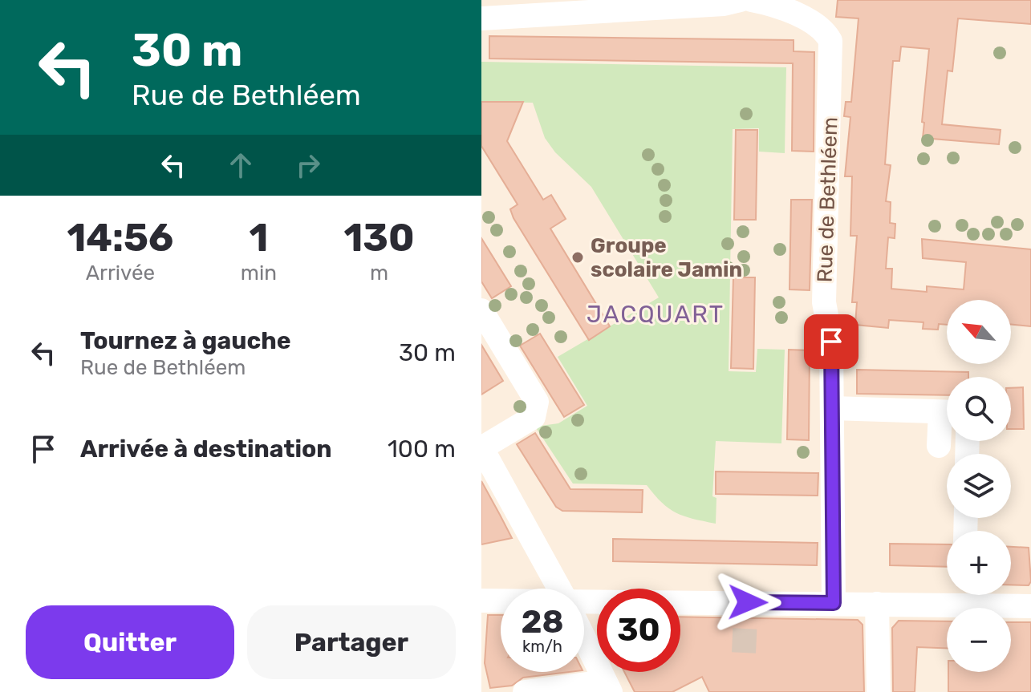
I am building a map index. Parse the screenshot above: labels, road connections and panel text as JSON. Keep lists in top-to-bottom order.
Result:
{
  "streets": {
    "street": ["Rue de Bethléem"]
  },
  "districts": ["JACQUART"],
  "places": ["Groupe scolaire Jamin"],
  "north": "top left",
  "page": {
    "turn": ["30 m", "Rue de Bethléem"],
    "eta": [
      "14:56",
      "Arrivée",
      "1",
      "min",
      "130",
      "m"
    ],
    "map_buttons": ["+", "−"],
    "list": [
      {
        "name": "Tournez à gauche",
        "note": "Rue de Bethléem",
        "value": "30 m"
      },
      {
        "name": "Arrivée à destination",
        "value": "100 m"
      }
    ],
    "speed": "28 km/h",
    "limit": "30",
    "buttons": ["Quitter", "Partager"]
  }
}
